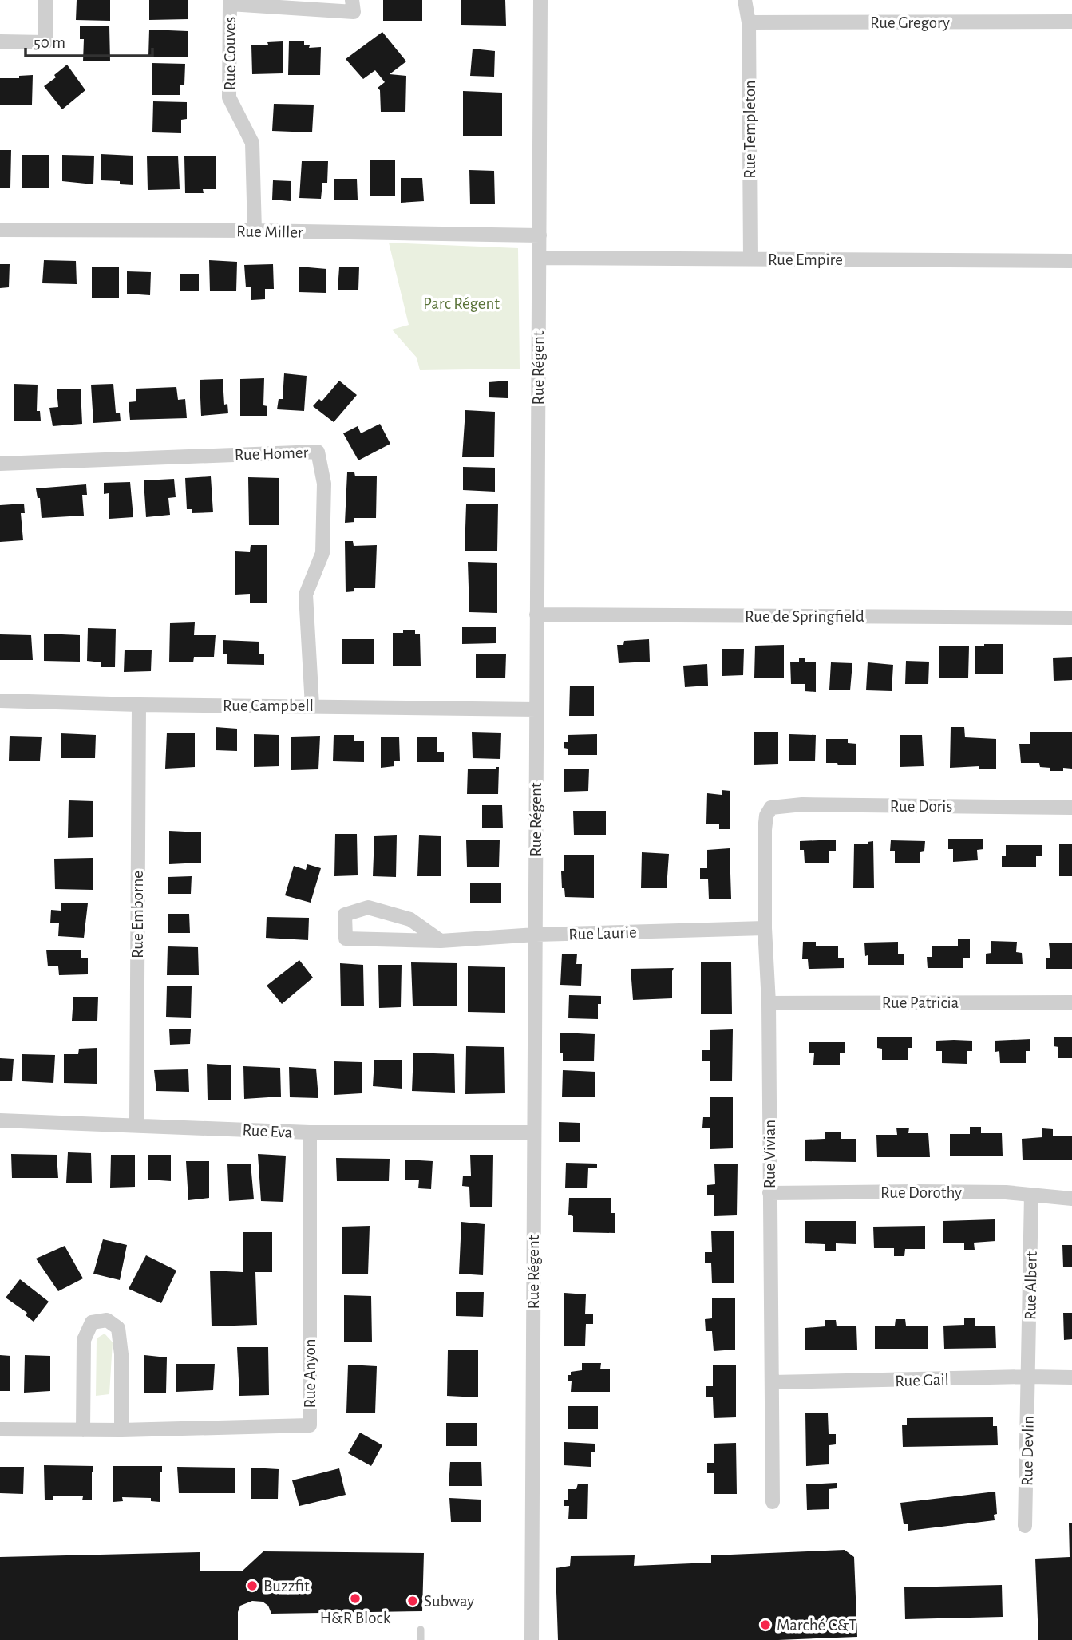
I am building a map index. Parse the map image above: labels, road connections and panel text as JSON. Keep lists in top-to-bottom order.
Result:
{
  "streets": {
    "street": [
      "Rue Gregory",
      "Rue Couves",
      "Rue Templeton",
      "Rue Miller",
      "Rue Empire",
      "Rue Régent",
      "Rue Homer",
      "Rue de Springfield",
      "Rue Campbell",
      "Rue Doris",
      "Rue Emborne",
      "Rue Laurie",
      "Rue Patricia",
      "Rue Eva",
      "Rue Vivian",
      "Rue Dorothy",
      "Rue Albert",
      "Rue Anyon",
      "Rue Gail",
      "Rue Devlin"
    ]
  },
  "crossings": [
    ["Rue Gregory", "Rue Templeton"],
    ["Rue Couves", "Rue Miller"],
    ["Rue Templeton", "Rue Empire"],
    ["Rue Miller", "Rue Régent"],
    ["Rue Empire", "Rue Régent"],
    ["Rue Régent", "Rue de Springfield"],
    ["Rue Régent", "Rue Campbell"],
    ["Rue Régent", "Rue Laurie"],
    ["Rue Régent", "Rue Eva"],
    ["Rue Homer", "Rue Campbell"],
    ["Rue Campbell", "Rue Emborne"],
    ["Rue Doris", "Rue Vivian"],
    ["Rue Emborne", "Rue Eva"],
    ["Rue Laurie", "Rue Vivian"],
    ["Rue Patricia", "Rue Vivian"],
    ["Rue Eva", "Rue Anyon"],
    ["Rue Vivian", "Rue Dorothy"],
    ["Rue Vivian", "Rue Gail"],
    ["Rue Dorothy", "Rue Albert"],
    ["Rue Albert", "Rue Gail"],
    ["Rue Albert", "Rue Devlin"],
    ["Rue Gail", "Rue Devlin"]
  ],
  "parks": ["Parc Régent"],
  "places": [
    "Buzzfit",
    "H&R Block",
    "Subway",
    "Marché C&T"
  ],
  "scale_bar": "50 m"
}
